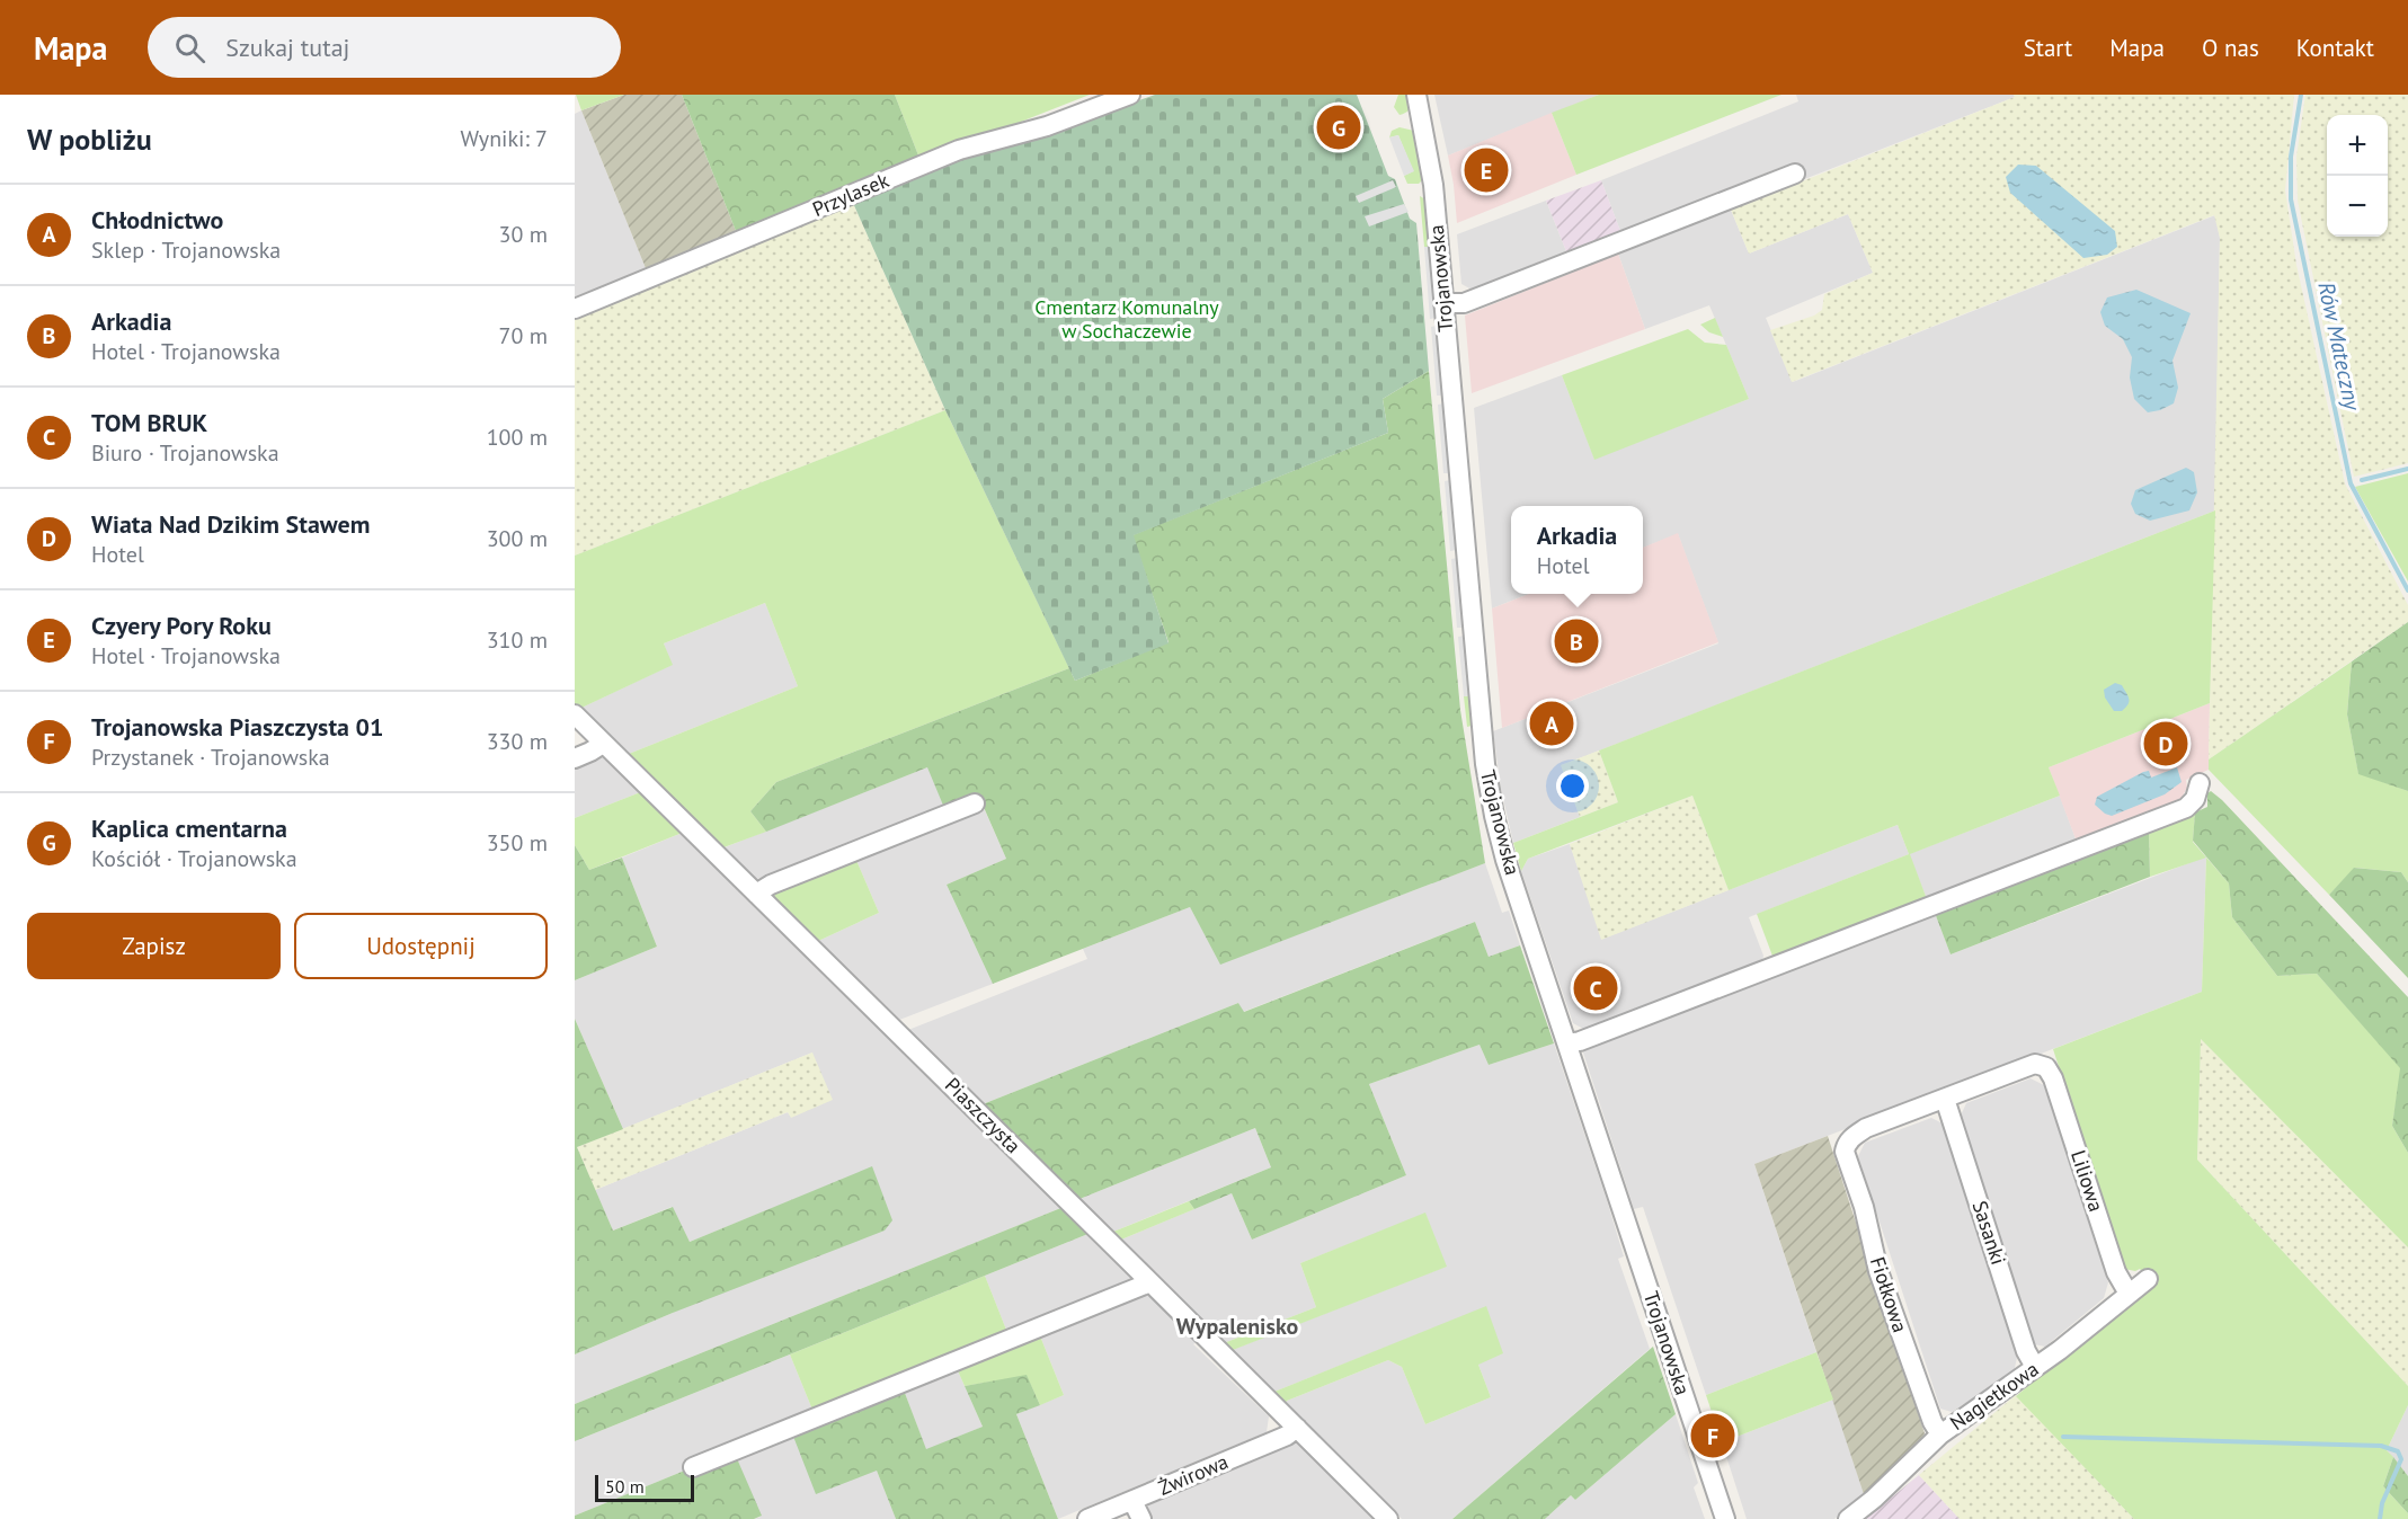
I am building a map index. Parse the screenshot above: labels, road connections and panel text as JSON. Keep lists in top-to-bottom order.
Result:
{
  "streets": {
    "street": [
      "Przylasek",
      "Trojanowska",
      "Piaszczysta",
      "Liliowa",
      "Sasanki",
      "Fiołkowa",
      "Nagietkowa",
      "Żwirowa"
    ]
  },
  "crossings": [
    ["Piaszczysta", "Żwirowa"],
    ["Liliowa", "Sasanki"],
    ["Liliowa", "Fiołkowa"],
    ["Liliowa", "Nagietkowa"],
    ["Sasanki", "Fiołkowa"],
    ["Sasanki", "Nagietkowa"],
    ["Fiołkowa", "Nagietkowa"]
  ],
  "districts": ["Wypalenisko"],
  "water": ["Rów Mateczny"],
  "parks": ["Cmentarz Komunalny w Sochaczewie"],
  "scale_bar": "50 m",
  "page": {
    "header": "Mapa",
    "search": "Szukaj tutaj",
    "nav": [
      "Start",
      "Mapa",
      "O nas",
      "Kontakt"
    ],
    "heading": ["W pobliżu", "Wyniki: 7"],
    "pins": [
      "G",
      "E",
      "B",
      "A",
      "D",
      "C",
      "F"
    ],
    "map_buttons": ["+", "−"],
    "list": [
      {
        "mark": "A",
        "name": "Chłodnictwo",
        "note": "Sklep · Trojanowska",
        "value": "30 m"
      },
      {
        "mark": "B",
        "name": "Arkadia",
        "note": "Hotel · Trojanowska",
        "value": "70 m"
      },
      {
        "mark": "C",
        "name": "TOM BRUK",
        "note": "Biuro · Trojanowska",
        "value": "100 m"
      },
      {
        "mark": "D",
        "name": "Wiata Nad Dzikim Stawem",
        "note": "Hotel",
        "value": "300 m"
      },
      {
        "mark": "E",
        "name": "Czyery Pory Roku",
        "note": "Hotel · Trojanowska",
        "value": "310 m"
      },
      {
        "mark": "F",
        "name": "Trojanowska Piaszczysta 01",
        "note": "Przystanek · Trojanowska",
        "value": "330 m"
      },
      {
        "mark": "G",
        "name": "Kaplica cmentarna",
        "note": "Kościół · Trojanowska",
        "value": "350 m"
      }
    ],
    "popup": ["Arkadia", "Hotel"],
    "buttons": ["Zapisz", "Udostępnij"],
    "scale": "50 m"
  }
}
